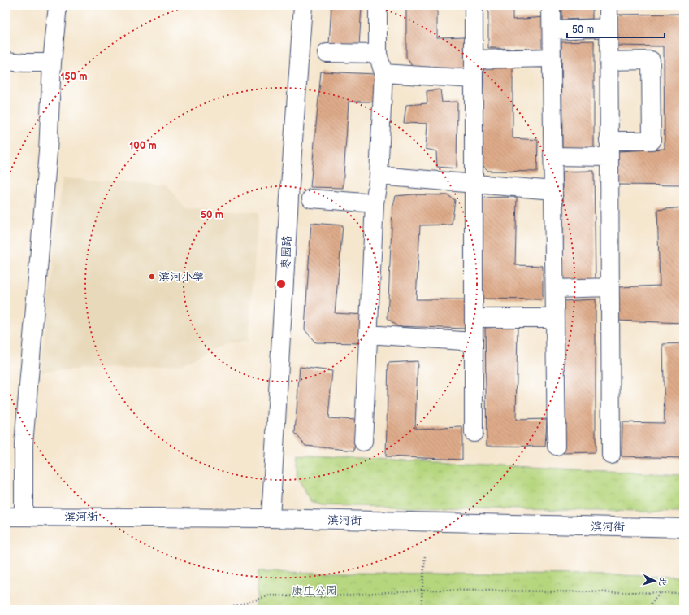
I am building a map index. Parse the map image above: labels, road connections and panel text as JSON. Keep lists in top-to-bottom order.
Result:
{
  "streets": {
    "street": ["枣园路", "滨河街"]
  },
  "crossings": [
    ["枣园路", "滨河街"]
  ],
  "parks": ["康庄公园"],
  "places": ["滨河小学"],
  "scale_bar": "50 m",
  "north": "right",
  "rings": ["150 m", "100 m", "50 m"]
}
